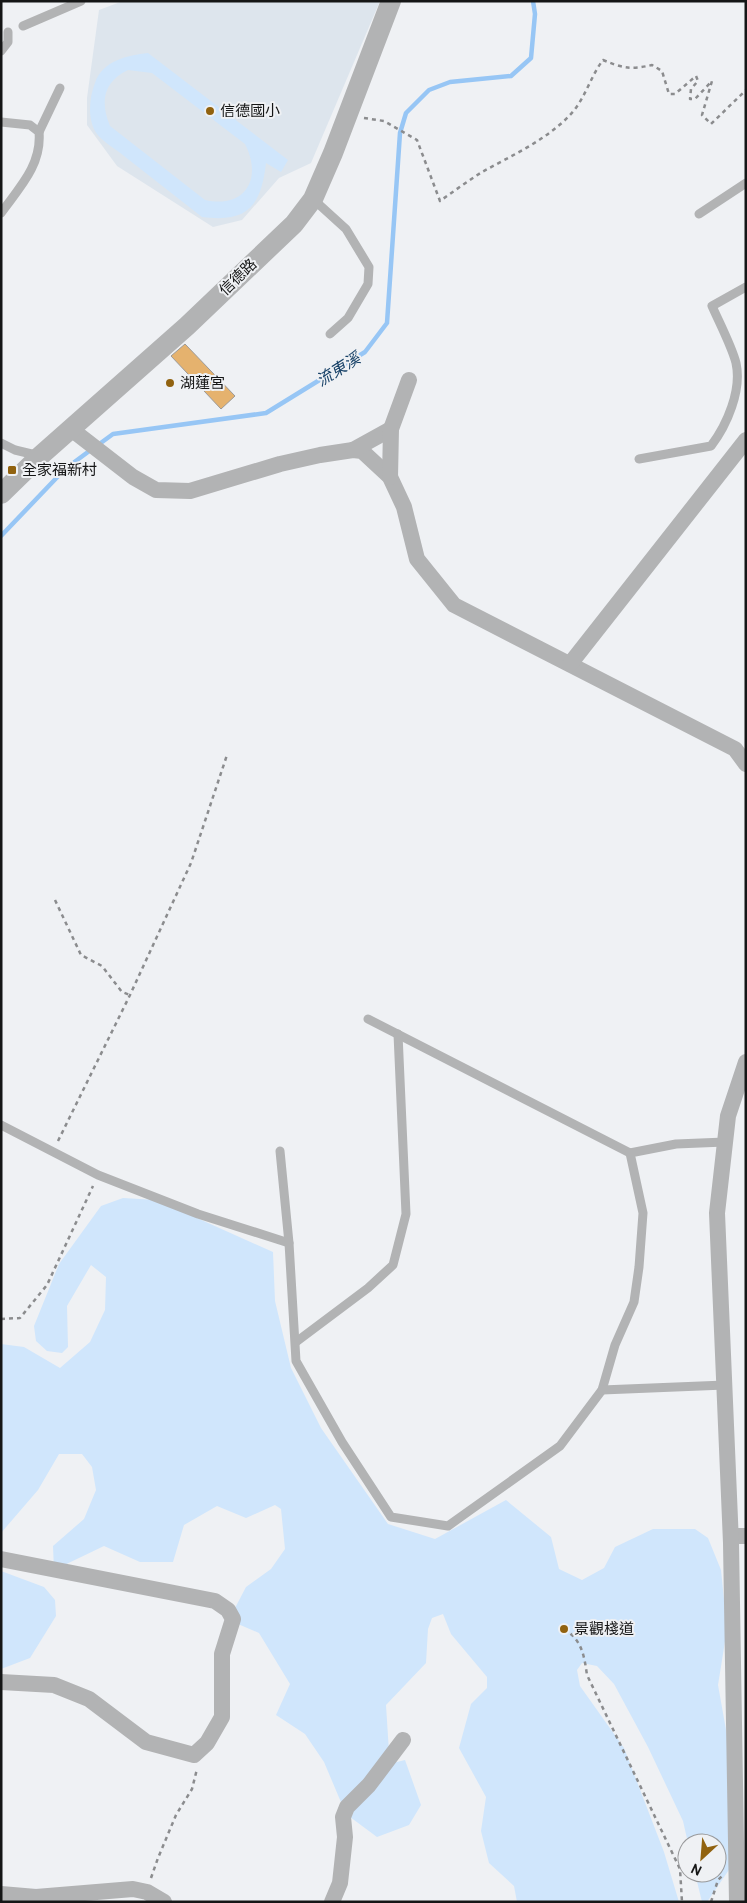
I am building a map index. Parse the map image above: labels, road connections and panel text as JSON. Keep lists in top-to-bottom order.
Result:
{
  "streets": {
    "street": ["信德路"]
  },
  "water": ["流東溪"],
  "places": {
    "other": ["信德國小", "湖蓮宮", "景觀棧道"],
    "transit": ["全家福新村"]
  },
  "north": "bottom left"
}
